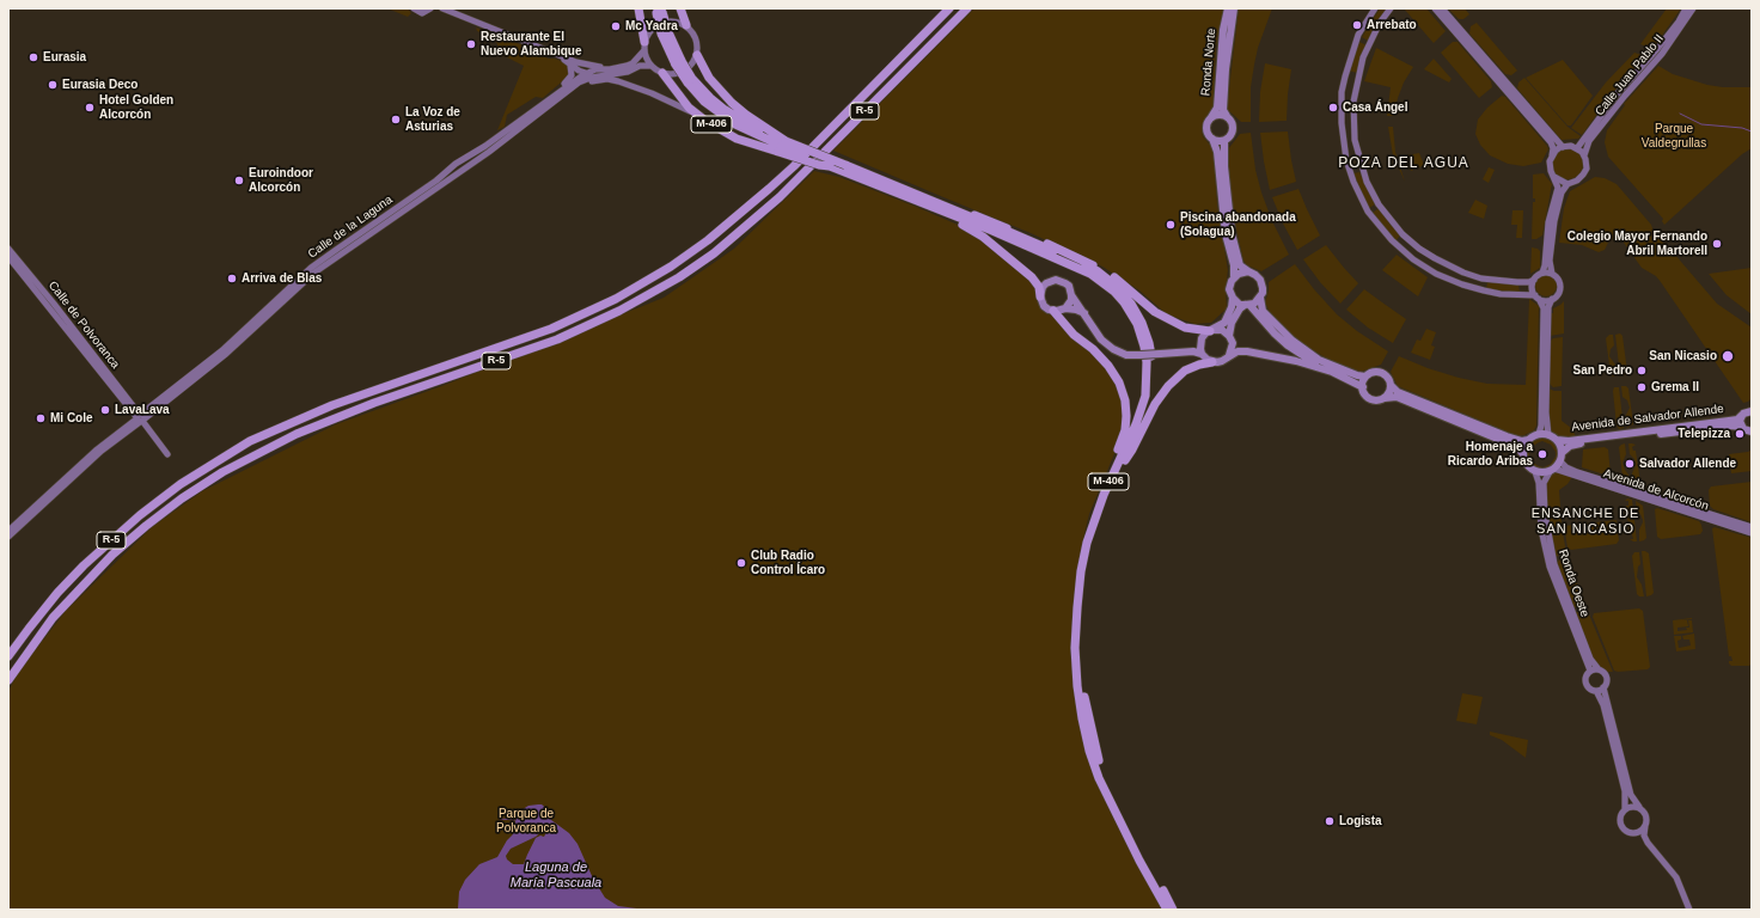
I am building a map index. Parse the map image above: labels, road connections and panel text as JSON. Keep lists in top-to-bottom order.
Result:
{
  "streets": {
    "highway": ["R-5", "M-406"],
    "main road": [
      "Ronda Norte",
      "Calle Juan Pablo II",
      "Calle de la Laguna",
      "Calle de Polvoranca",
      "Avenida de Salvador Allende",
      "Avenida de Alcorcón",
      "Ronda Oeste"
    ]
  },
  "crossings": [
    ["Calle de la Laguna", "Calle de Polvoranca"],
    ["Avenida de Salvador Allende", "Avenida de Alcorcón"],
    ["Avenida de Salvador Allende", "Ronda Oeste"],
    ["Avenida de Alcorcón", "Ronda Oeste"]
  ],
  "districts": ["POZA DEL AGUA", "ENSANCHE DE SAN NICASIO"],
  "water": ["Laguna de María Pascuala"],
  "parks": ["Parque Valdegrullas", "Parque de Polvoranca"],
  "places": [
    "Arrebato",
    "Mc Yadra",
    "Restaurante El Nuevo Alambique",
    "Eurasia",
    "Eurasia Deco",
    "Hotel Golden Alcorcón",
    "Casa Ángel",
    "La Voz de Asturias",
    "Euroindoor Alcorcón",
    "Piscina abandonada (Solagua)",
    "Colegio Mayor Fernando Abril Martorell",
    "Arriva de Blas",
    "San Nicasio",
    "San Pedro",
    "Grema II",
    "LavaLava",
    "Mi Cole",
    "Telepizza",
    "Homenaje a Ricardo Aribas",
    "Salvador Allende",
    "Club Radio Control Ícaro",
    "Logista"
  ]
}
